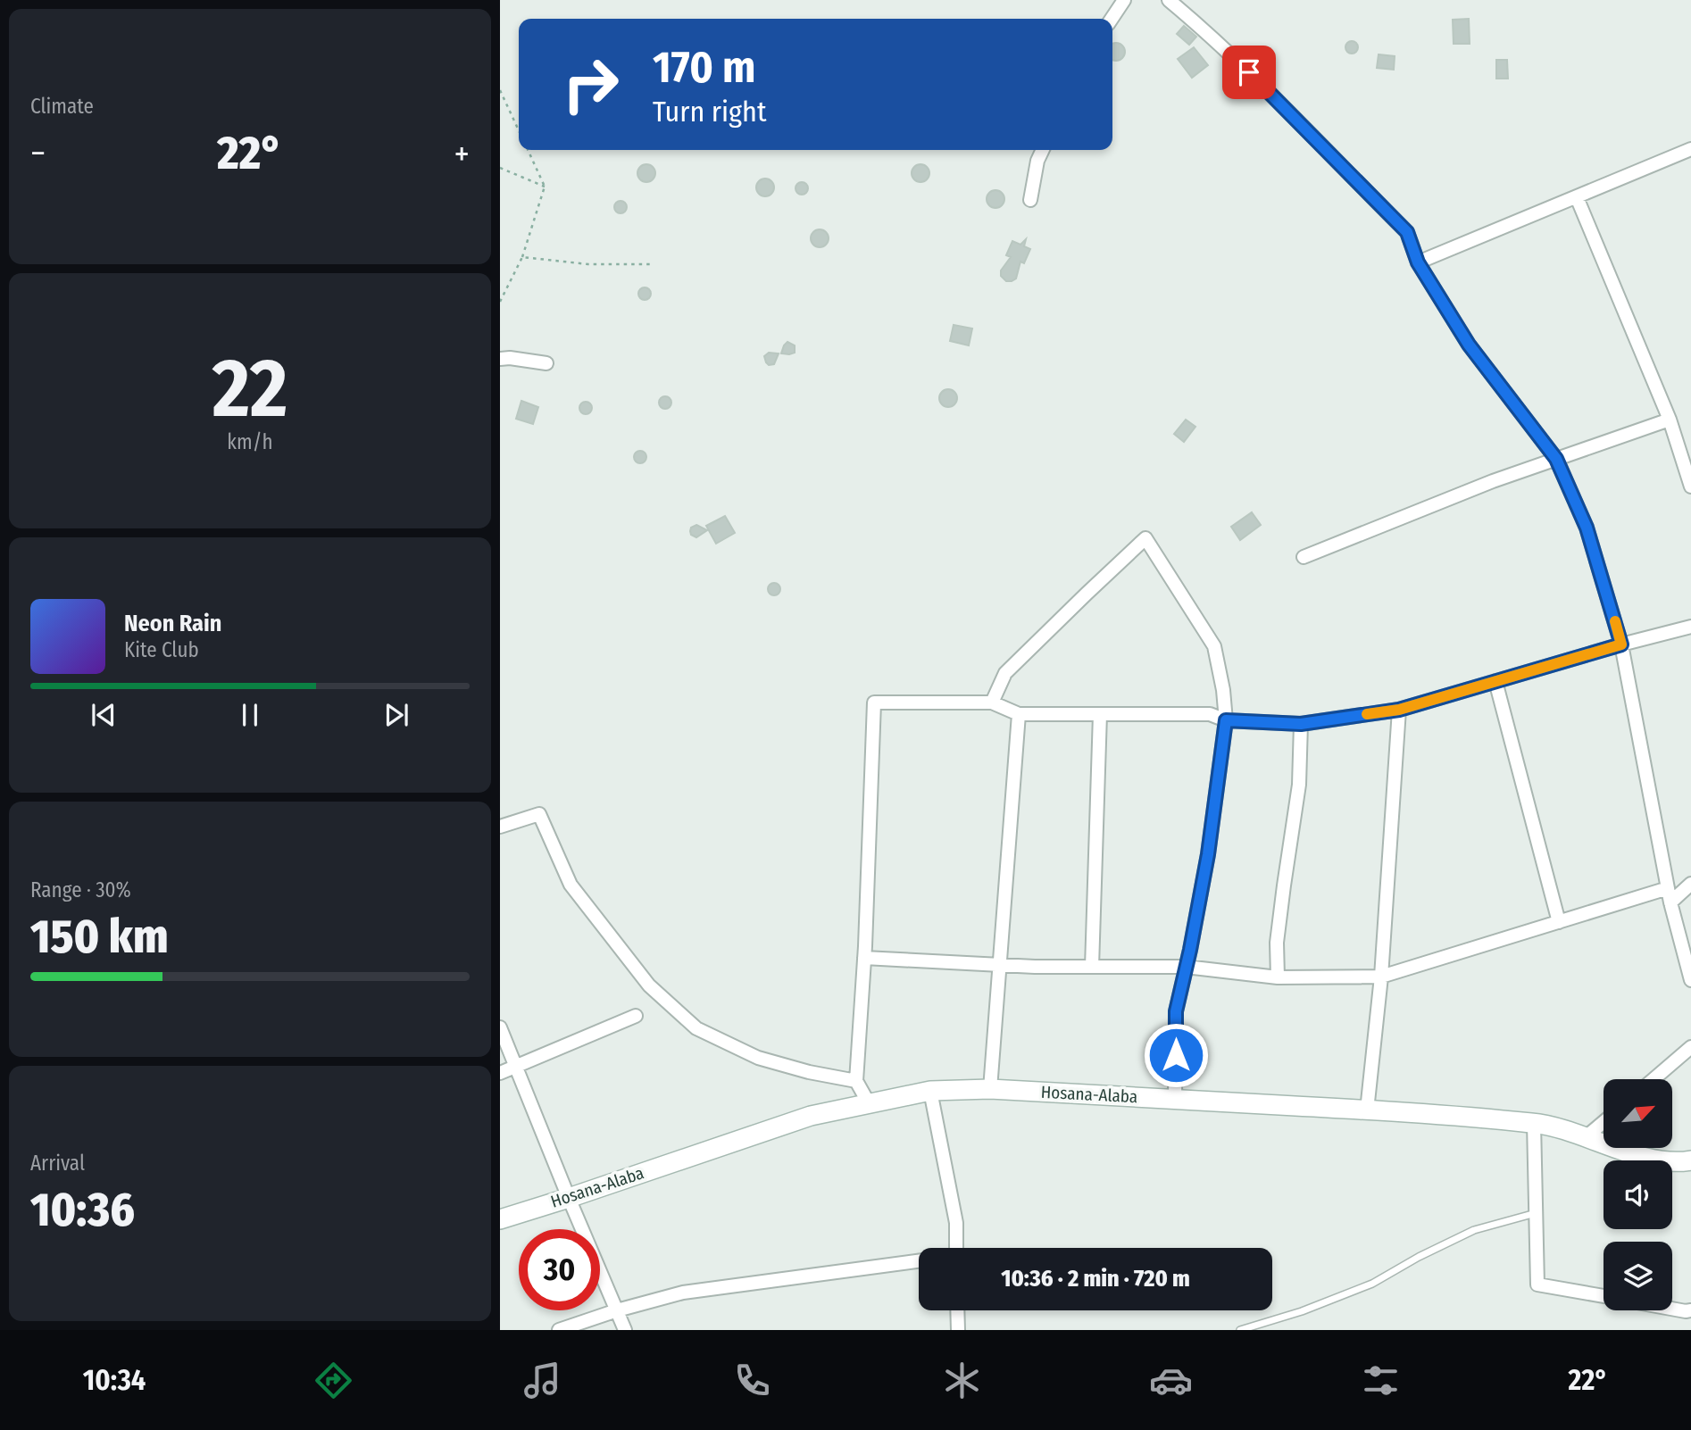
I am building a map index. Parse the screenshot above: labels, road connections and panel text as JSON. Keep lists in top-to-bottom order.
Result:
{
  "streets": {
    "main road": ["Hosana-Alaba"]
  },
  "north": "top right",
  "page": {
    "tile": [
      "Climate",
      ["22", "km/h"],
      ["Range · 30%", "150 km"],
      ["Arrival", "10:36"]
    ],
    "turn": ["170 m", "Turn right"],
    "heat": ["−", "22°", "+"],
    "song": ["Neon Rain", "Kite Club"],
    "limit": "30",
    "trip": "10:36 · 2 min · 720 m",
    "tabs": ["10:34", "22°"]
  }
}
